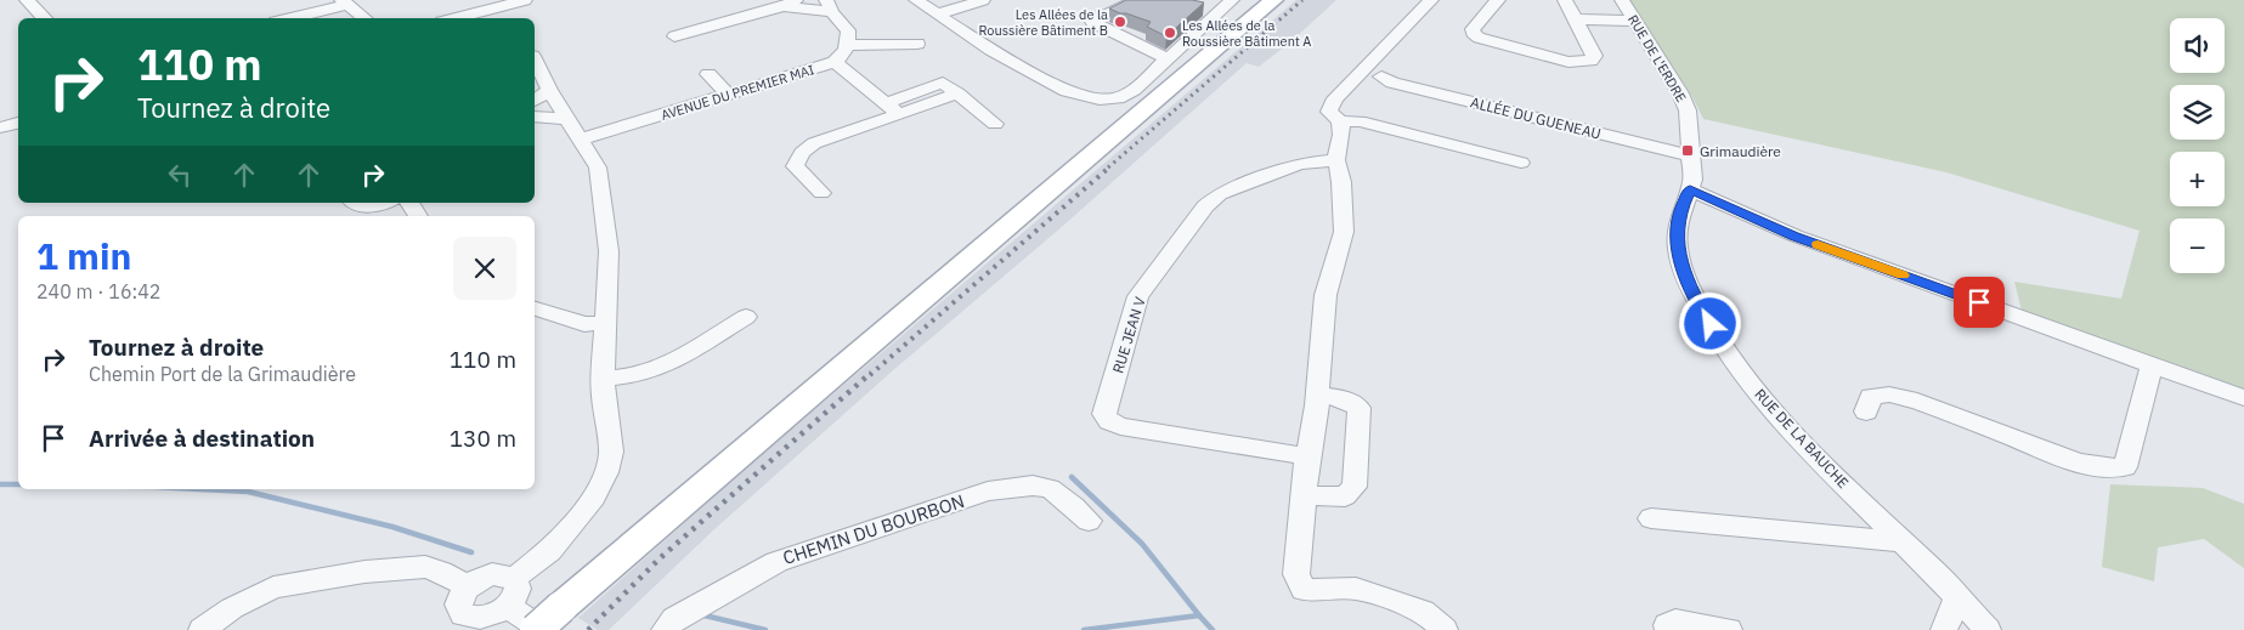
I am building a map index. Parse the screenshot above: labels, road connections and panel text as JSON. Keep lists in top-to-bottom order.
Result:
{
  "streets": {
    "street": [
      "RUE DE L'ERDRE",
      "AVENUE DU PREMIER MAI",
      "ALLÉE DU GUENEAU",
      "RUE JEAN V",
      "RUE DE LA BAUCHE",
      "CHEMIN DU BOURBON"
    ]
  },
  "crossings": [
    ["RUE DE L'ERDRE", "ALLÉE DU GUENEAU"],
    ["RUE DE L'ERDRE", "RUE DE LA BAUCHE"]
  ],
  "places": {
    "other": ["Les Allées de la Roussière Bâtiment B", "Les Allées de la Roussière Bâtiment A"],
    "transit": ["Grimaudière"]
  },
  "page": {
    "map_buttons": ["+", "−"],
    "turn": ["110 m", "Tournez à droite"],
    "heading": ["1 min", "240 m · 16:42"],
    "list": [
      {
        "name": "Tournez à droite",
        "note": "Chemin Port de la Grimaudière",
        "value": "110 m"
      },
      {
        "name": "Arrivée à destination",
        "value": "130 m"
      }
    ]
  }
}
